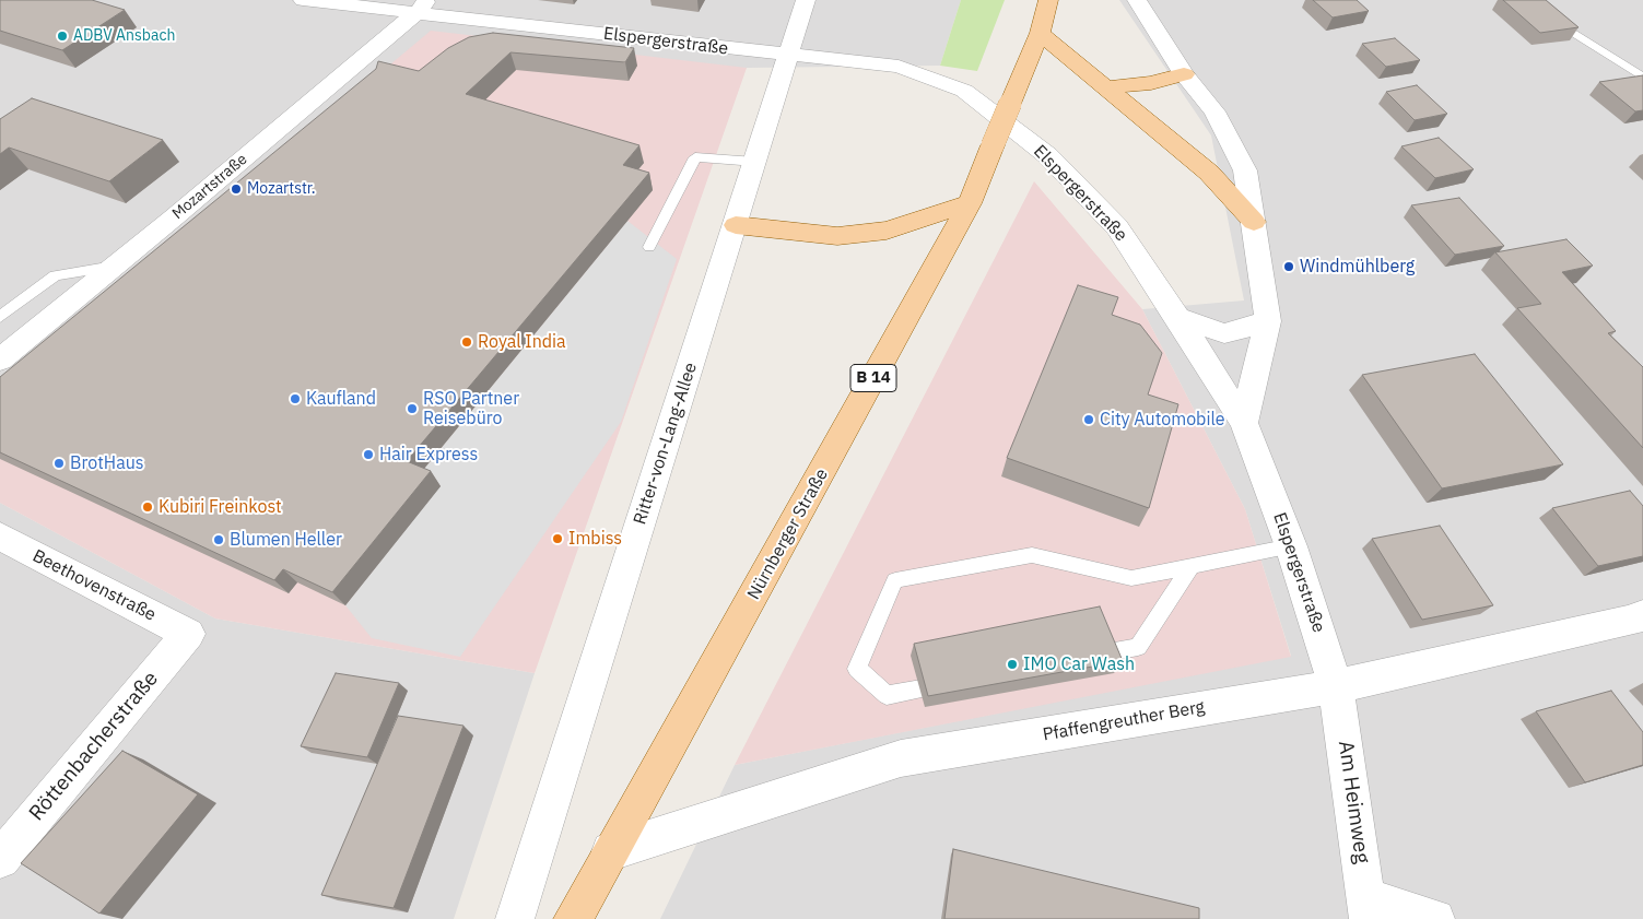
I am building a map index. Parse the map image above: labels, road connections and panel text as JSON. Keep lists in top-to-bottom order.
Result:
{
  "streets": {
    "main road": ["B 14", "Nürnberger Straße"],
    "street": [
      "Elspergerstraße",
      "Mozartstraße",
      "Ritter-von-Lang-Allee",
      "Beethovenstraße",
      "Pfaffengreuther Berg",
      "Röttenbacherstraße",
      "Am Heimweg"
    ]
  },
  "crossings": [
    ["Elspergerstraße", "Mozartstraße"],
    ["Elspergerstraße", "Ritter-von-Lang-Allee"],
    ["Elspergerstraße", "Pfaffengreuther Berg"],
    ["Elspergerstraße", "Am Heimweg"],
    ["B 14", "Nürnberger Straße"],
    ["Nürnberger Straße", "Pfaffengreuther Berg"],
    ["Beethovenstraße", "Röttenbacherstraße"],
    ["Pfaffengreuther Berg", "Am Heimweg"]
  ],
  "places": [
    "ADBV Ansbach",
    "Mozartstr.",
    "Windmühlberg",
    "Royal India",
    "Kaufland",
    "RSO Partner Reisebüro",
    "City Automobile",
    "Hair Express",
    "BrotHaus",
    "Kubiri Freinkost",
    "Imbiss",
    "Blumen Heller",
    "IMO Car Wash"
  ]
}
